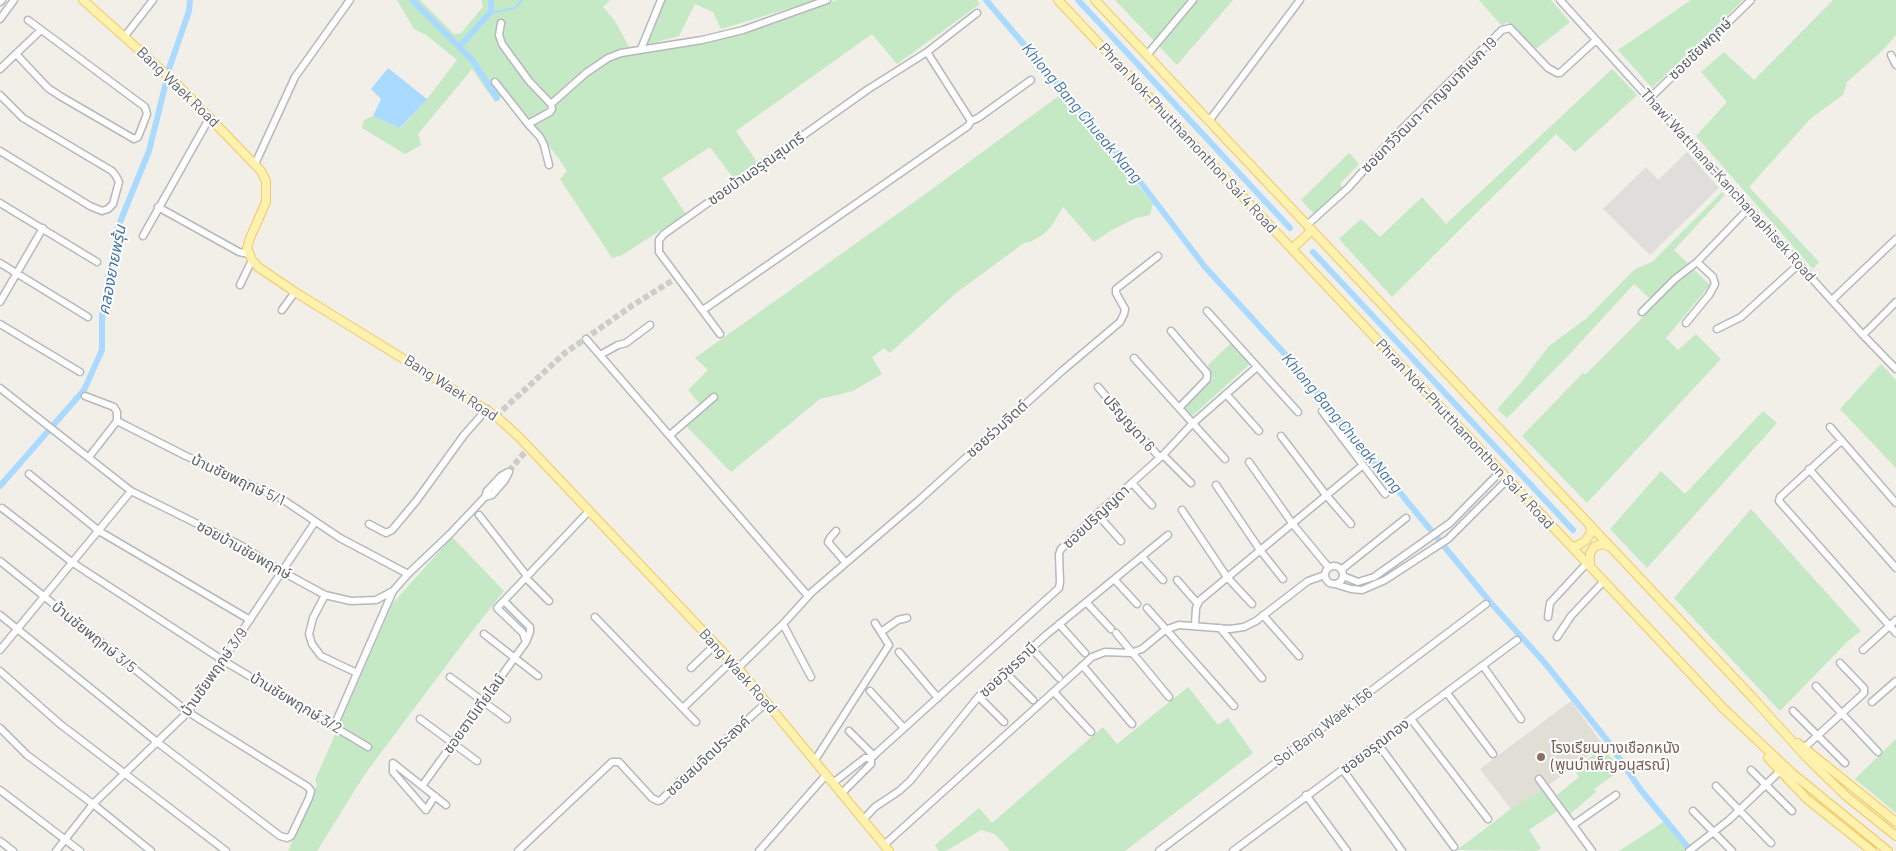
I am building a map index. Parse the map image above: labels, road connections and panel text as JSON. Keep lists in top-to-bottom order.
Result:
{
  "streets": {
    "main road": ["Bang Waek Road", "Phran Nok-Phutthamonthon Sai 4 Road"],
    "street": [
      "ซอยชัยพฤกษ์",
      "ซอยทวีวัฒนา-กาญจนาภิเษก 19",
      "ซอยบ้านอรุณสุนทรี",
      "Thawi Watthana-Kanchanaphisek Road",
      "ปริญญดา 6",
      "ซอยร่วมจิตต์",
      "บ้านชัยพฤกษ์ 5/1",
      "ซอยปริญญดา",
      "ซอยบ้านชัยพฤกษ์",
      "บ้านชัยพฤกษ์ 3/5",
      "ซอยวัชรธานี",
      "บ้านชัยพฤกษ์ 3/9",
      "บ้านชัยพฤกษ์ 3/2",
      "ซอยฮาบิเทียไลน์",
      "Soi Bang Waek 156",
      "ซอยอรุณทอง",
      "ซอยสมจิตประสงค์"
    ]
  },
  "crossings": [
    ["ซอยชัยพฤกษ์", "Thawi Watthana-Kanchanaphisek Road"],
    ["Bang Waek Road", "ซอยร่วมจิตต์"],
    ["Bang Waek Road", "ซอยปริญญดา"],
    ["Bang Waek Road", "ซอยวัชรธานี"],
    ["Bang Waek Road", "ซอยสมจิตประสงค์"],
    ["ซอยทวีวัฒนา-กาญจนาภิเษก 19", "Phran Nok-Phutthamonthon Sai 4 Road"],
    ["ซอยทวีวัฒนา-กาญจนาภิเษก 19", "Thawi Watthana-Kanchanaphisek Road"],
    ["ปริญญดา 6", "ซอยปริญญดา"],
    ["บ้านชัยพฤกษ์ 5/1", "ซอยบ้านชัยพฤกษ์"],
    ["บ้านชัยพฤกษ์ 5/1", "บ้านชัยพฤกษ์ 3/9"],
    ["ซอยบ้านชัยพฤกษ์", "บ้านชัยพฤกษ์ 3/9"],
    ["บ้านชัยพฤกษ์ 3/5", "บ้านชัยพฤกษ์ 3/9"],
    ["บ้านชัยพฤกษ์ 3/9", "บ้านชัยพฤกษ์ 3/2"]
  ],
  "water": ["Khlong Bang Chueak Nang", "คลองยายพรุ้น"],
  "places": ["โรงเรียนบางเชือกหนัง (พูนบำเพ็ญอนุสรณ์)"]
}
